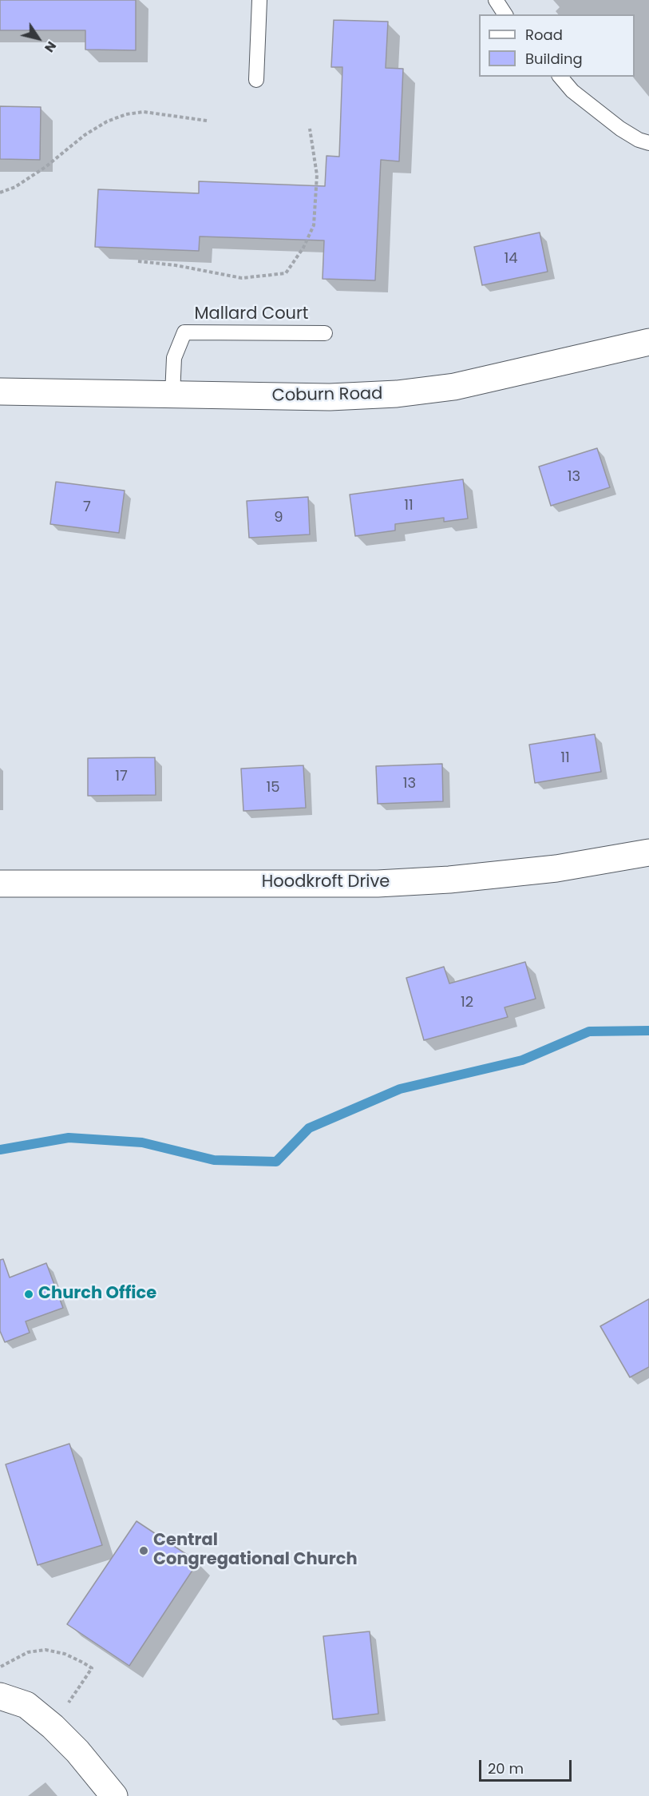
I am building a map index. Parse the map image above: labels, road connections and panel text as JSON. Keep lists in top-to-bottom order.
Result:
{
  "streets": {
    "street": ["Coburn Road", "Hoodkroft Drive"],
    "lane": ["Mallard Court"]
  },
  "crossings": [
    ["Mallard Court", "Coburn Road"]
  ],
  "places": ["Church Office", "Central Congregational Church"],
  "house_numbers": [
    "14",
    "13",
    "11",
    "7",
    "9",
    "11",
    "17",
    "13",
    "15",
    "12"
  ],
  "legend": ["Road", "Building"],
  "scale_bar": "20 m",
  "north": "bottom right"
}
